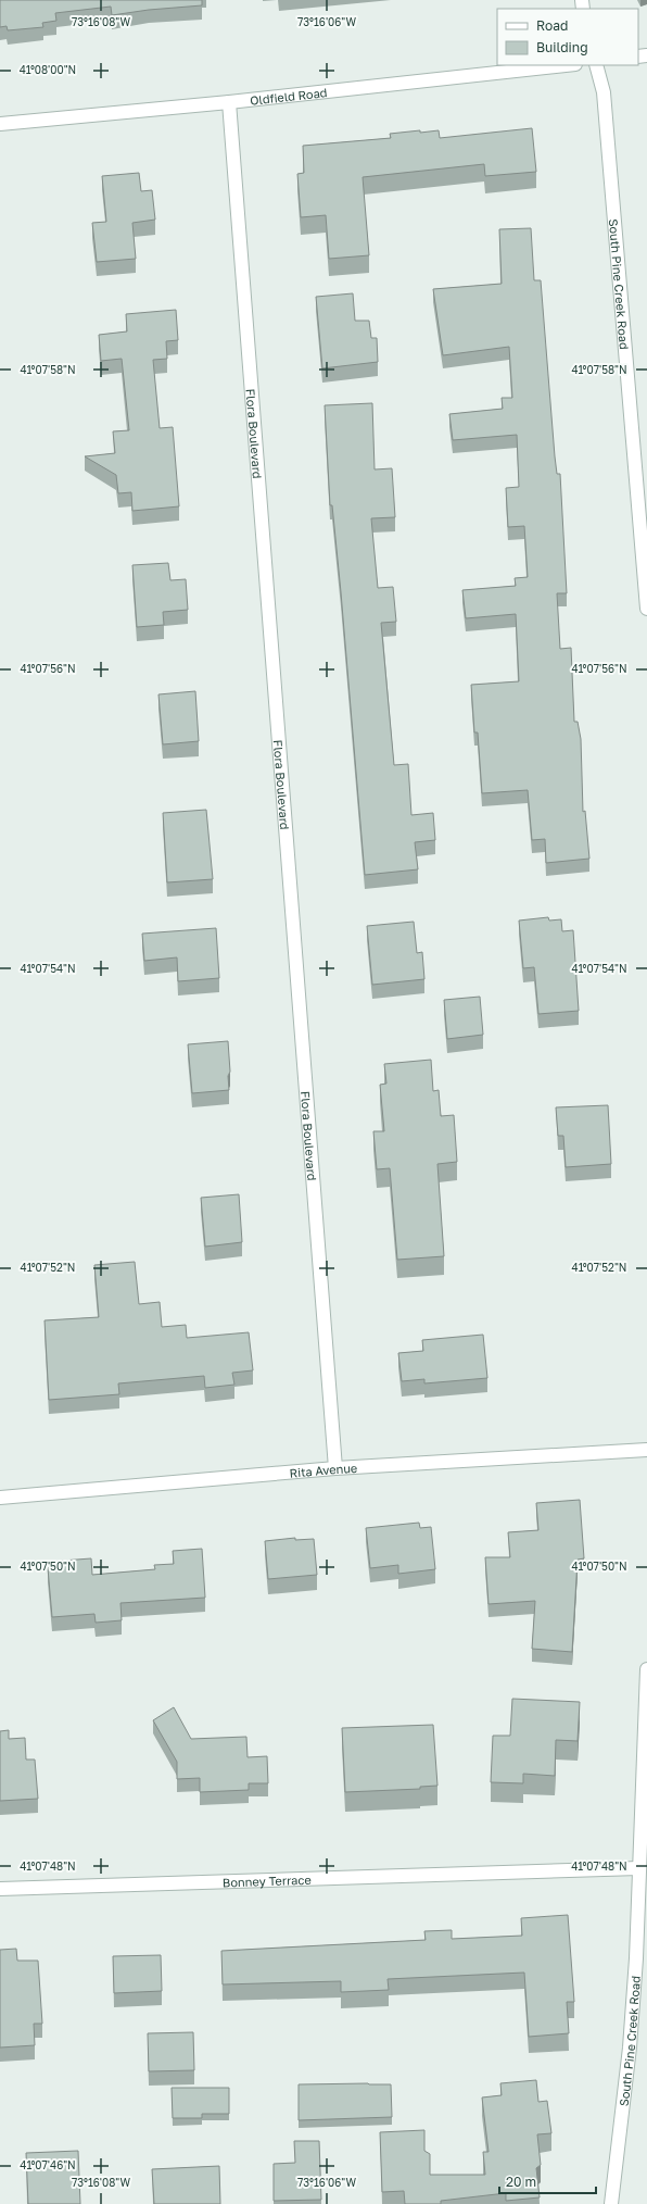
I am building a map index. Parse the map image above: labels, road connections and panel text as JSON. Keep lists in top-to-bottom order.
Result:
{
  "streets": {
    "street": [
      "Oldfield Road",
      "South Pine Creek Road",
      "Flora Boulevard",
      "Rita Avenue",
      "Bonney Terrace"
    ]
  },
  "crossings": [
    ["Oldfield Road", "Flora Boulevard"],
    ["South Pine Creek Road", "Bonney Terrace"],
    ["Flora Boulevard", "Rita Avenue"]
  ],
  "legend": ["Road", "Building"],
  "scale_bar": "20 m",
  "coordinates": [
    "73°16'08\"W",
    "73°16'06\"W",
    "41°08'00\"N",
    "41°07'58\"N",
    "41°07'56\"N",
    "41°07'54\"N",
    "41°07'52\"N",
    "41°07'50\"N",
    "41°07'48\"N",
    "41°07'46\"N"
  ]
}
